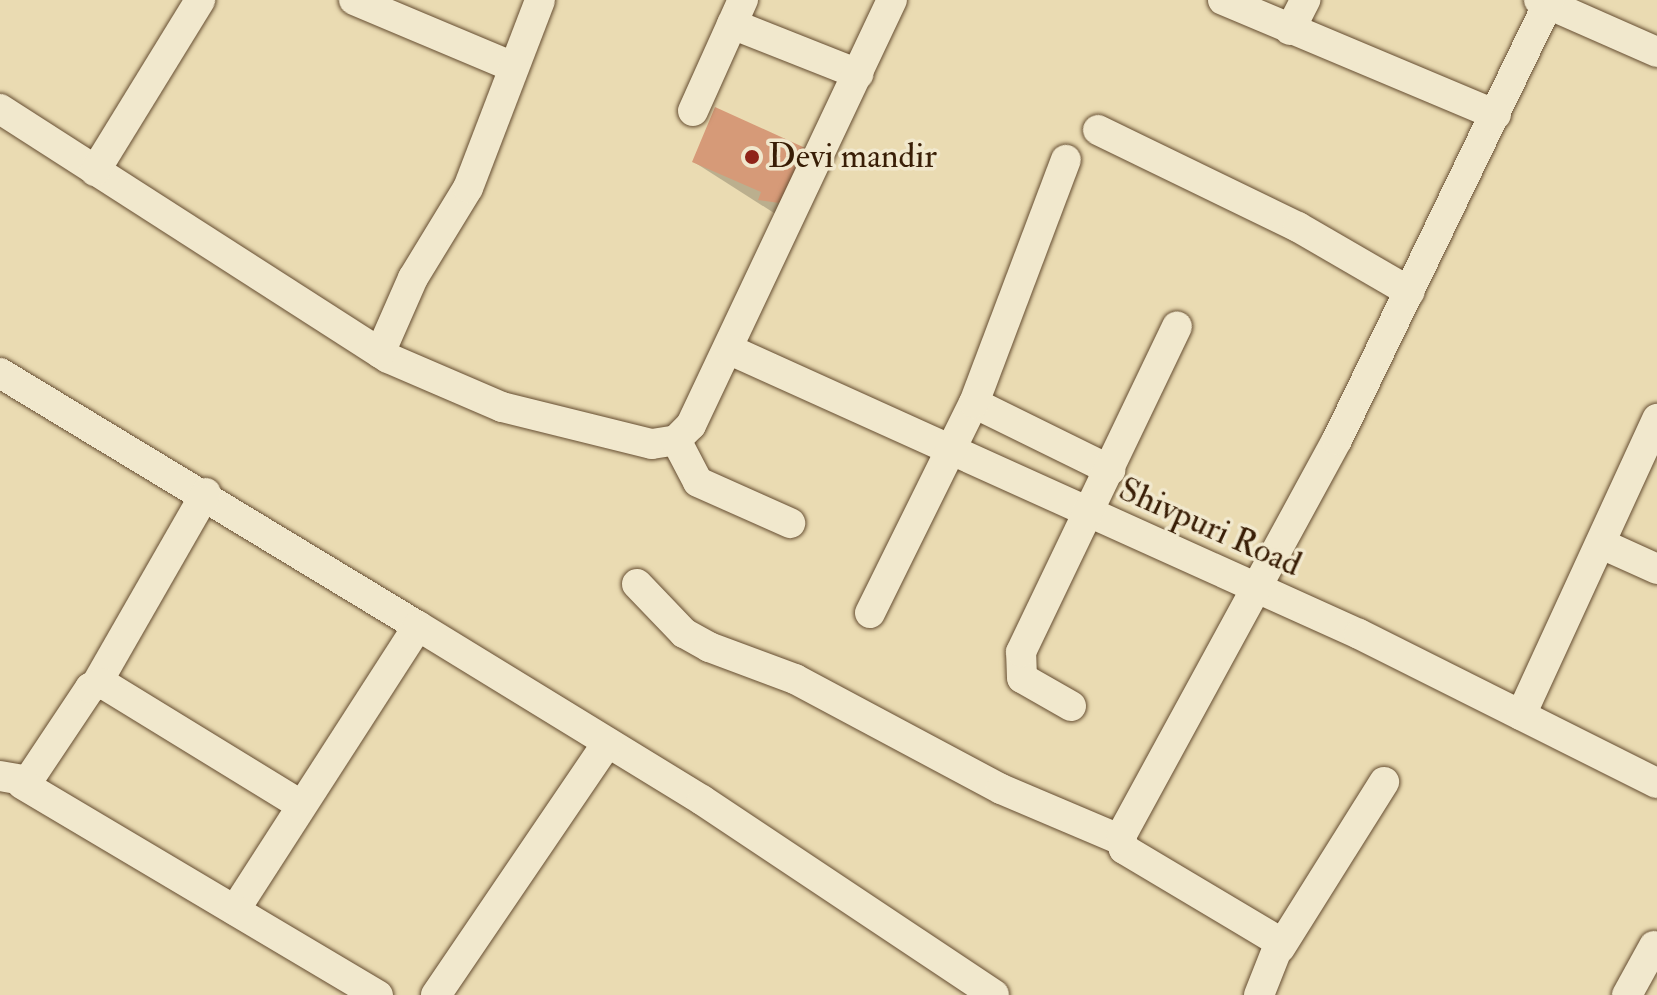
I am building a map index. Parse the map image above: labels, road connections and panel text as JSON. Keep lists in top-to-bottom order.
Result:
{
  "streets": {
    "street": ["Shivpuri Road"]
  },
  "places": ["Devi mandir"]
}
